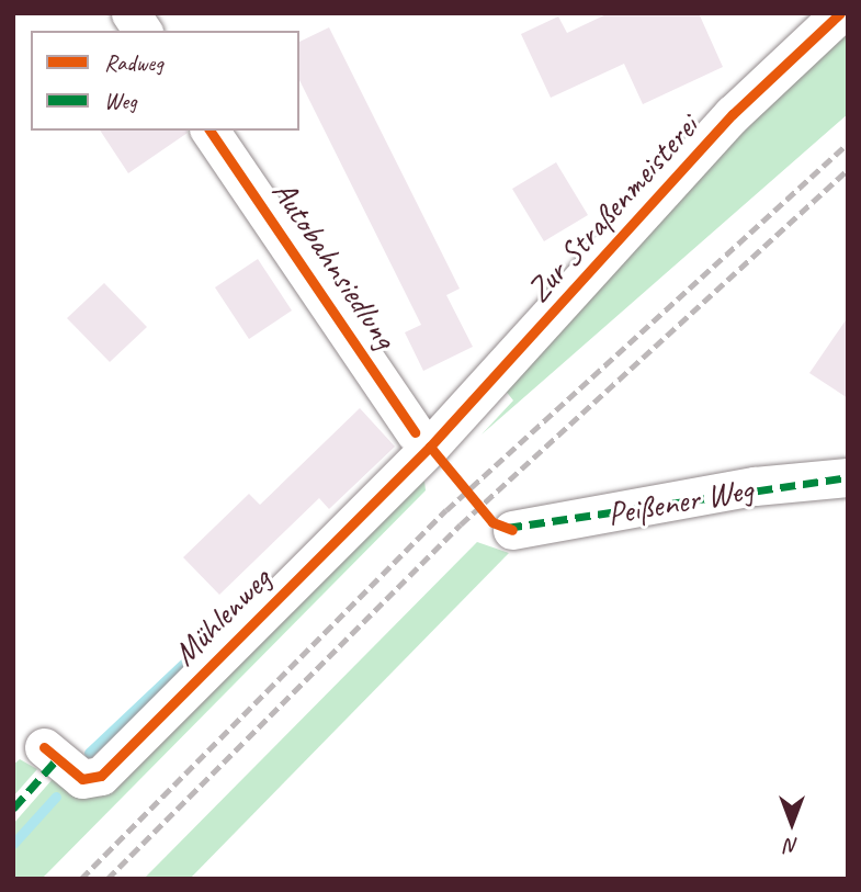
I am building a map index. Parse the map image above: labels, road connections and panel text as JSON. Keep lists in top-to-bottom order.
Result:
{
  "streets": {
    "street": [
      "Zur Straßenmeisterei",
      "Autobahnsiedlung",
      "Peißener Weg",
      "Mühlenweg"
    ]
  },
  "crossings": [
    ["Zur Straßenmeisterei", "Autobahnsiedlung"],
    ["Zur Straßenmeisterei", "Mühlenweg"],
    ["Autobahnsiedlung", "Mühlenweg"]
  ],
  "legend": ["Radweg", "Weg"],
  "north": "bottom"
}
